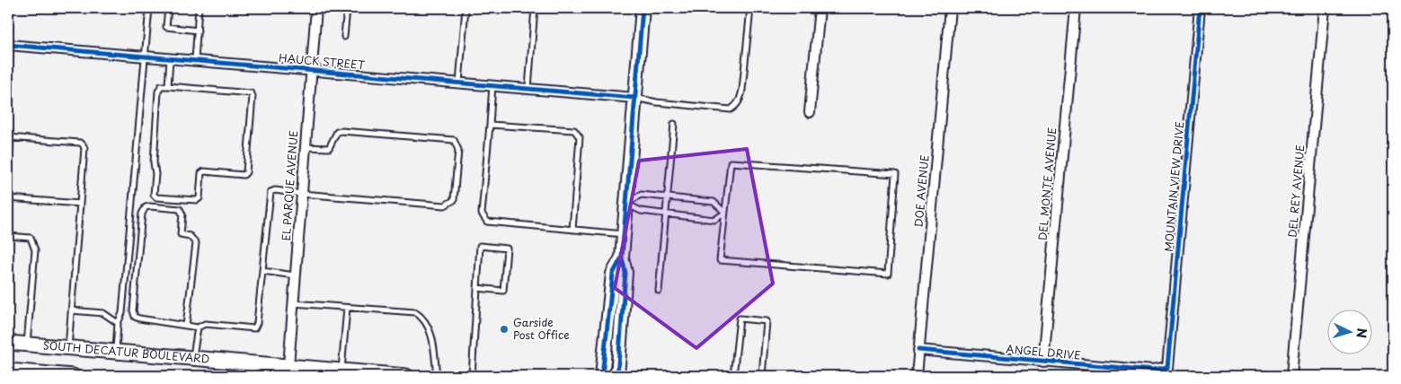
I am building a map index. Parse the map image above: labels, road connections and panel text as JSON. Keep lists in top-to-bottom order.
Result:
{
  "streets": {
    "main road": ["SOUTH DECATUR BOULEVARD"],
    "street": [
      "HAUCK STREET",
      "DEL MONTE AVENUE",
      "EL PARQUE AVENUE",
      "MOUNTAIN VIEW DRIVE",
      "DOE AVENUE",
      "DEL REY AVENUE",
      "ANGEL DRIVE"
    ]
  },
  "crossings": [
    ["HAUCK STREET", "EL PARQUE AVENUE"],
    ["DEL MONTE AVENUE", "ANGEL DRIVE"],
    ["EL PARQUE AVENUE", "SOUTH DECATUR BOULEVARD"],
    ["MOUNTAIN VIEW DRIVE", "ANGEL DRIVE"],
    ["DOE AVENUE", "ANGEL DRIVE"]
  ],
  "places": ["Garside Post Office"],
  "north": "right"
}
